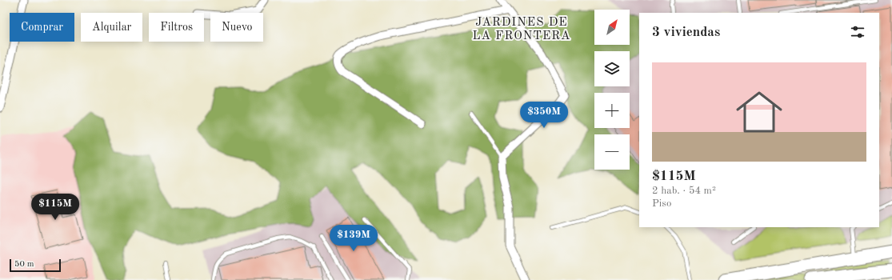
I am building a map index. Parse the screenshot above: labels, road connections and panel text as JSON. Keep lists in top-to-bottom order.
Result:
{
  "districts": ["JARDINES DE LA FRONTERA"],
  "scale_bar": "50 m",
  "north": "top right",
  "page": {
    "map_buttons": ["+", "−"],
    "chip": [
      "Comprar",
      "Alquilar",
      "Filtros",
      "Nuevo"
    ],
    "heading": "3 viviendas",
    "list": [
      {
        "name": "$115M",
        "note": "2 hab. · 54 m² · Piso"
      }
    ],
    "price": ["$350M", "$115M", "$139M"],
    "scale": "50 m"
  }
}
